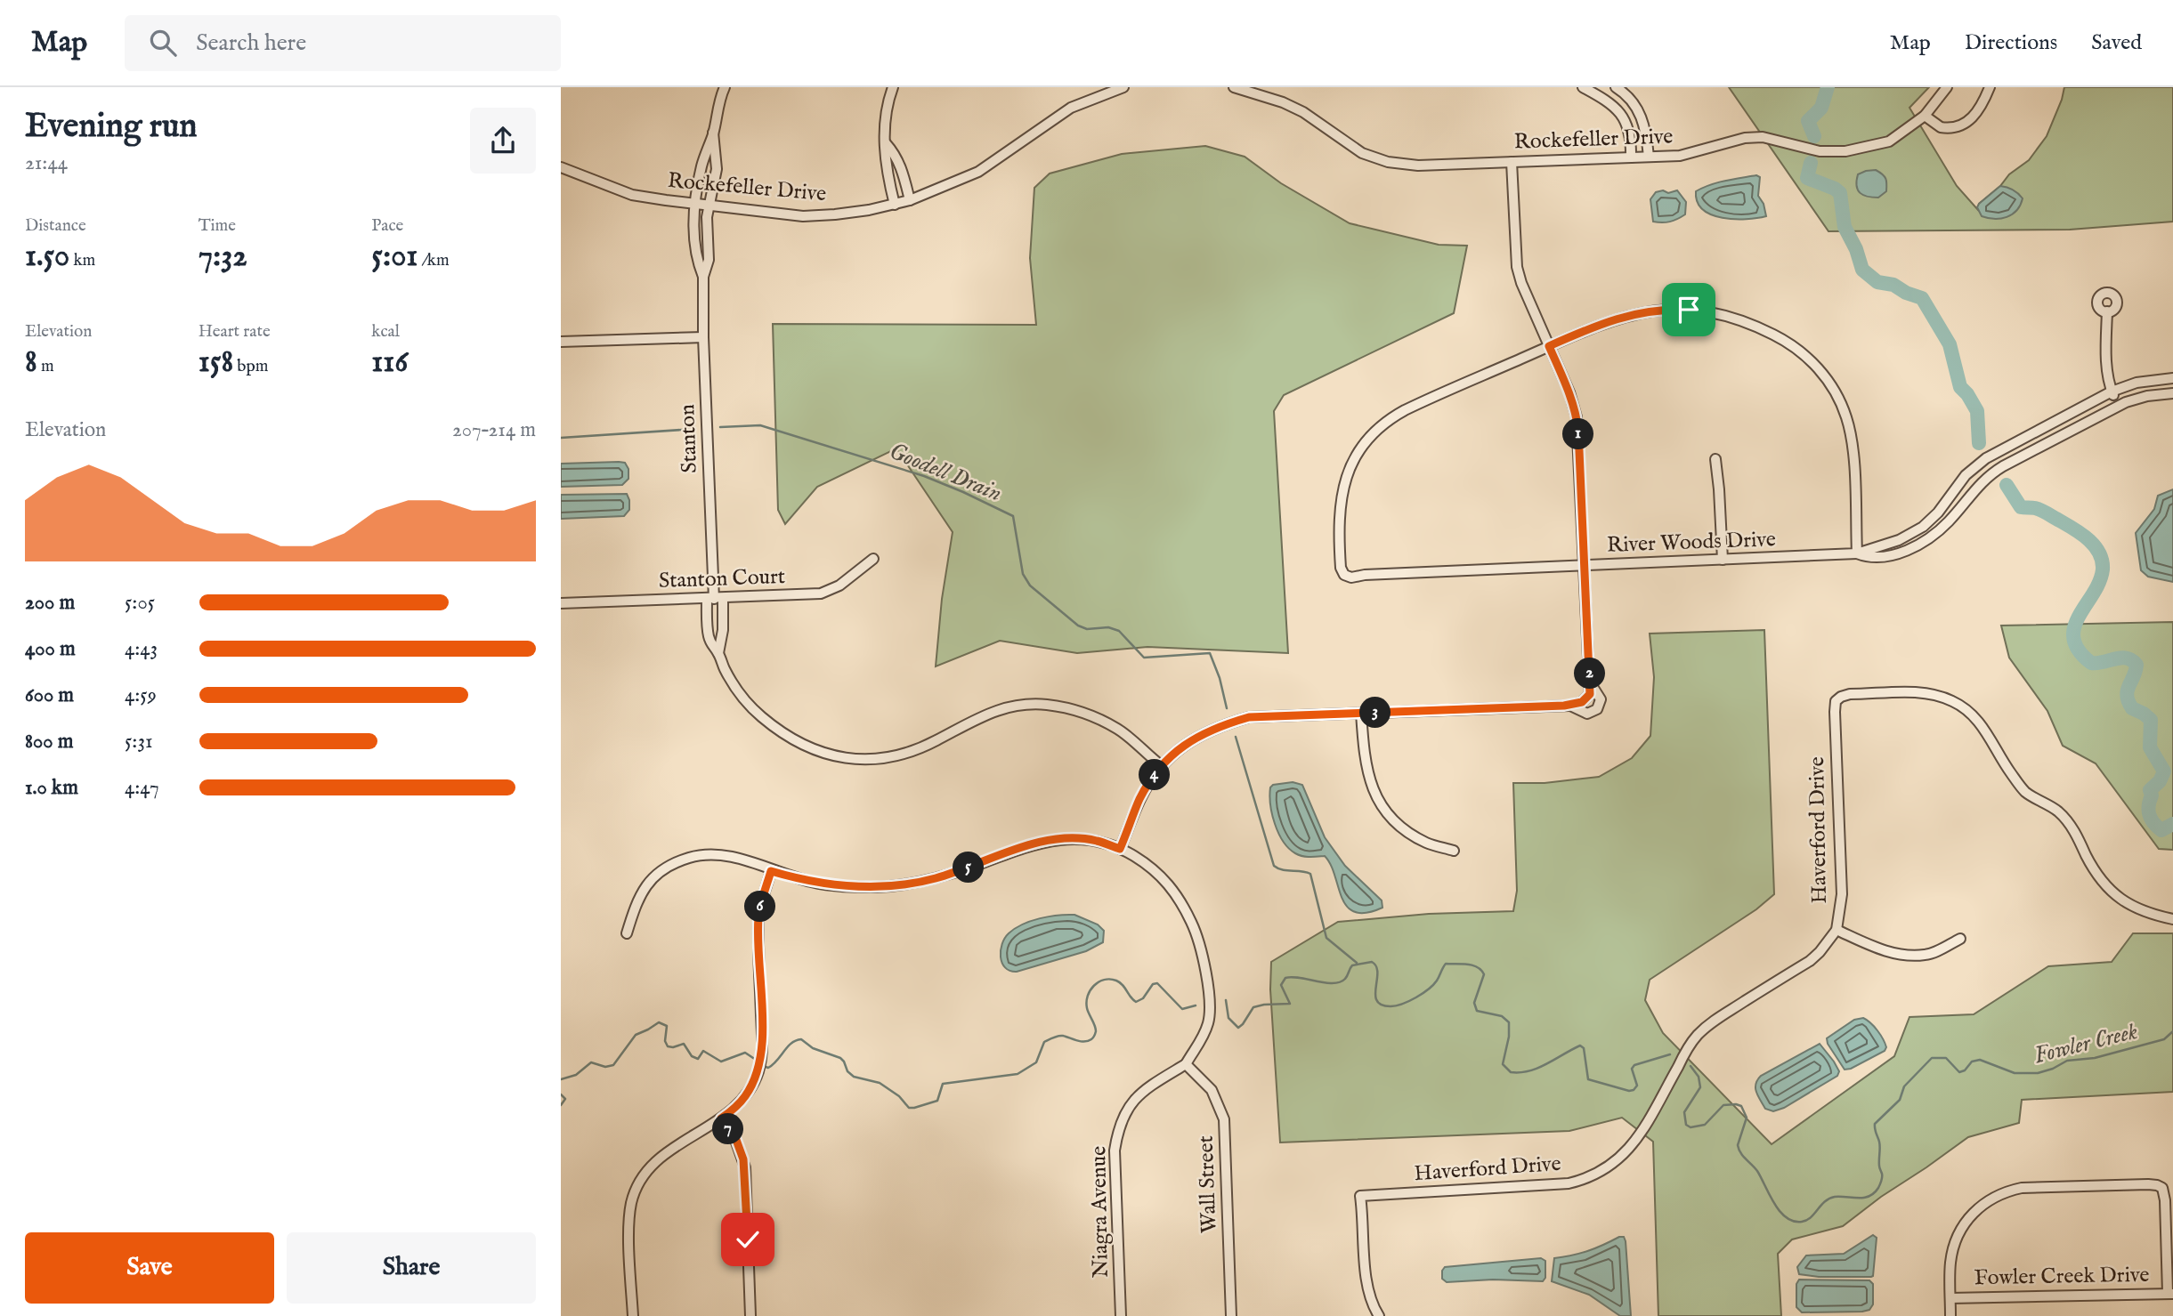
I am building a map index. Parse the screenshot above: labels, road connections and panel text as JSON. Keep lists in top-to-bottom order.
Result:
{
  "streets": {
    "street": [
      "Rockefeller Drive",
      "Stanton",
      "River Woods Drive",
      "Stanton Court",
      "Haverford Drive",
      "Wall Street",
      "Niagra Avenue",
      "Fowler Creek Drive"
    ]
  },
  "crossings": [
    ["Stanton", "Stanton Court"],
    ["Wall Street", "Niagra Avenue"]
  ],
  "water": ["Goodell Drain", "Fowler Creek"],
  "page": {
    "header": "Map",
    "search": "Search here",
    "nav": ["Map", "Directions", "Saved"],
    "heading": ["Evening run", "21:44"],
    "stats": [
      ["Distance", "1.50 km"],
      ["Time", "7:32"],
      ["Pace", "5:01 /km"],
      ["Elevation", "8 m"],
      ["Heart rate", "158 bpm"],
      ["kcal", "116"]
    ],
    "chart": ["Elevation", "207–214 m"],
    "pins": [
      "1",
      "2",
      "3",
      "4",
      "5",
      "6",
      "7"
    ],
    "list": [
      {
        "name": "200 m",
        "note": "5:05"
      },
      {
        "name": "400 m",
        "note": "4:43"
      },
      {
        "name": "600 m",
        "note": "4:59"
      },
      {
        "name": "800 m",
        "note": "5:31"
      },
      {
        "name": "1.0 km",
        "note": "4:47"
      }
    ],
    "buttons": ["Save", "Share"]
  }
}
